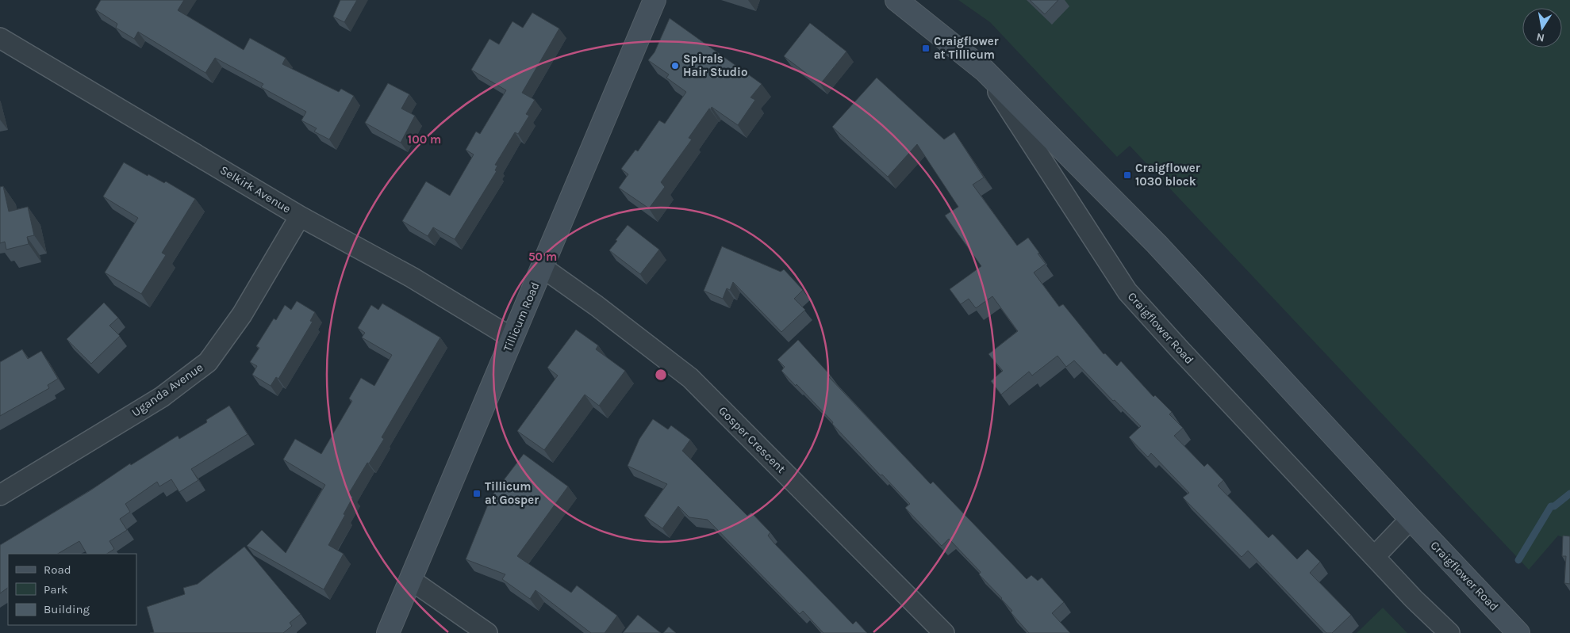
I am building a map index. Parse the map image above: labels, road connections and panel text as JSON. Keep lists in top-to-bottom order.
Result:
{
  "streets": {
    "main road": ["Tillicum Road", "Craigflower Road"],
    "street": ["Selkirk Avenue", "Uganda Avenue", "Gosper Crescent"]
  },
  "crossings": [
    ["Selkirk Avenue", "Tillicum Road"],
    ["Selkirk Avenue", "Uganda Avenue"],
    ["Tillicum Road", "Gosper Crescent"]
  ],
  "places": {
    "transit": ["Craigflower at Tillicum", "Craigflower 1030 block", "Tillicum at Gosper"],
    "other": ["Spirals Hair Studio"]
  },
  "legend": ["Road", "Park", "Building"],
  "north": "bottom",
  "rings": ["100 m", "50 m"]
}
